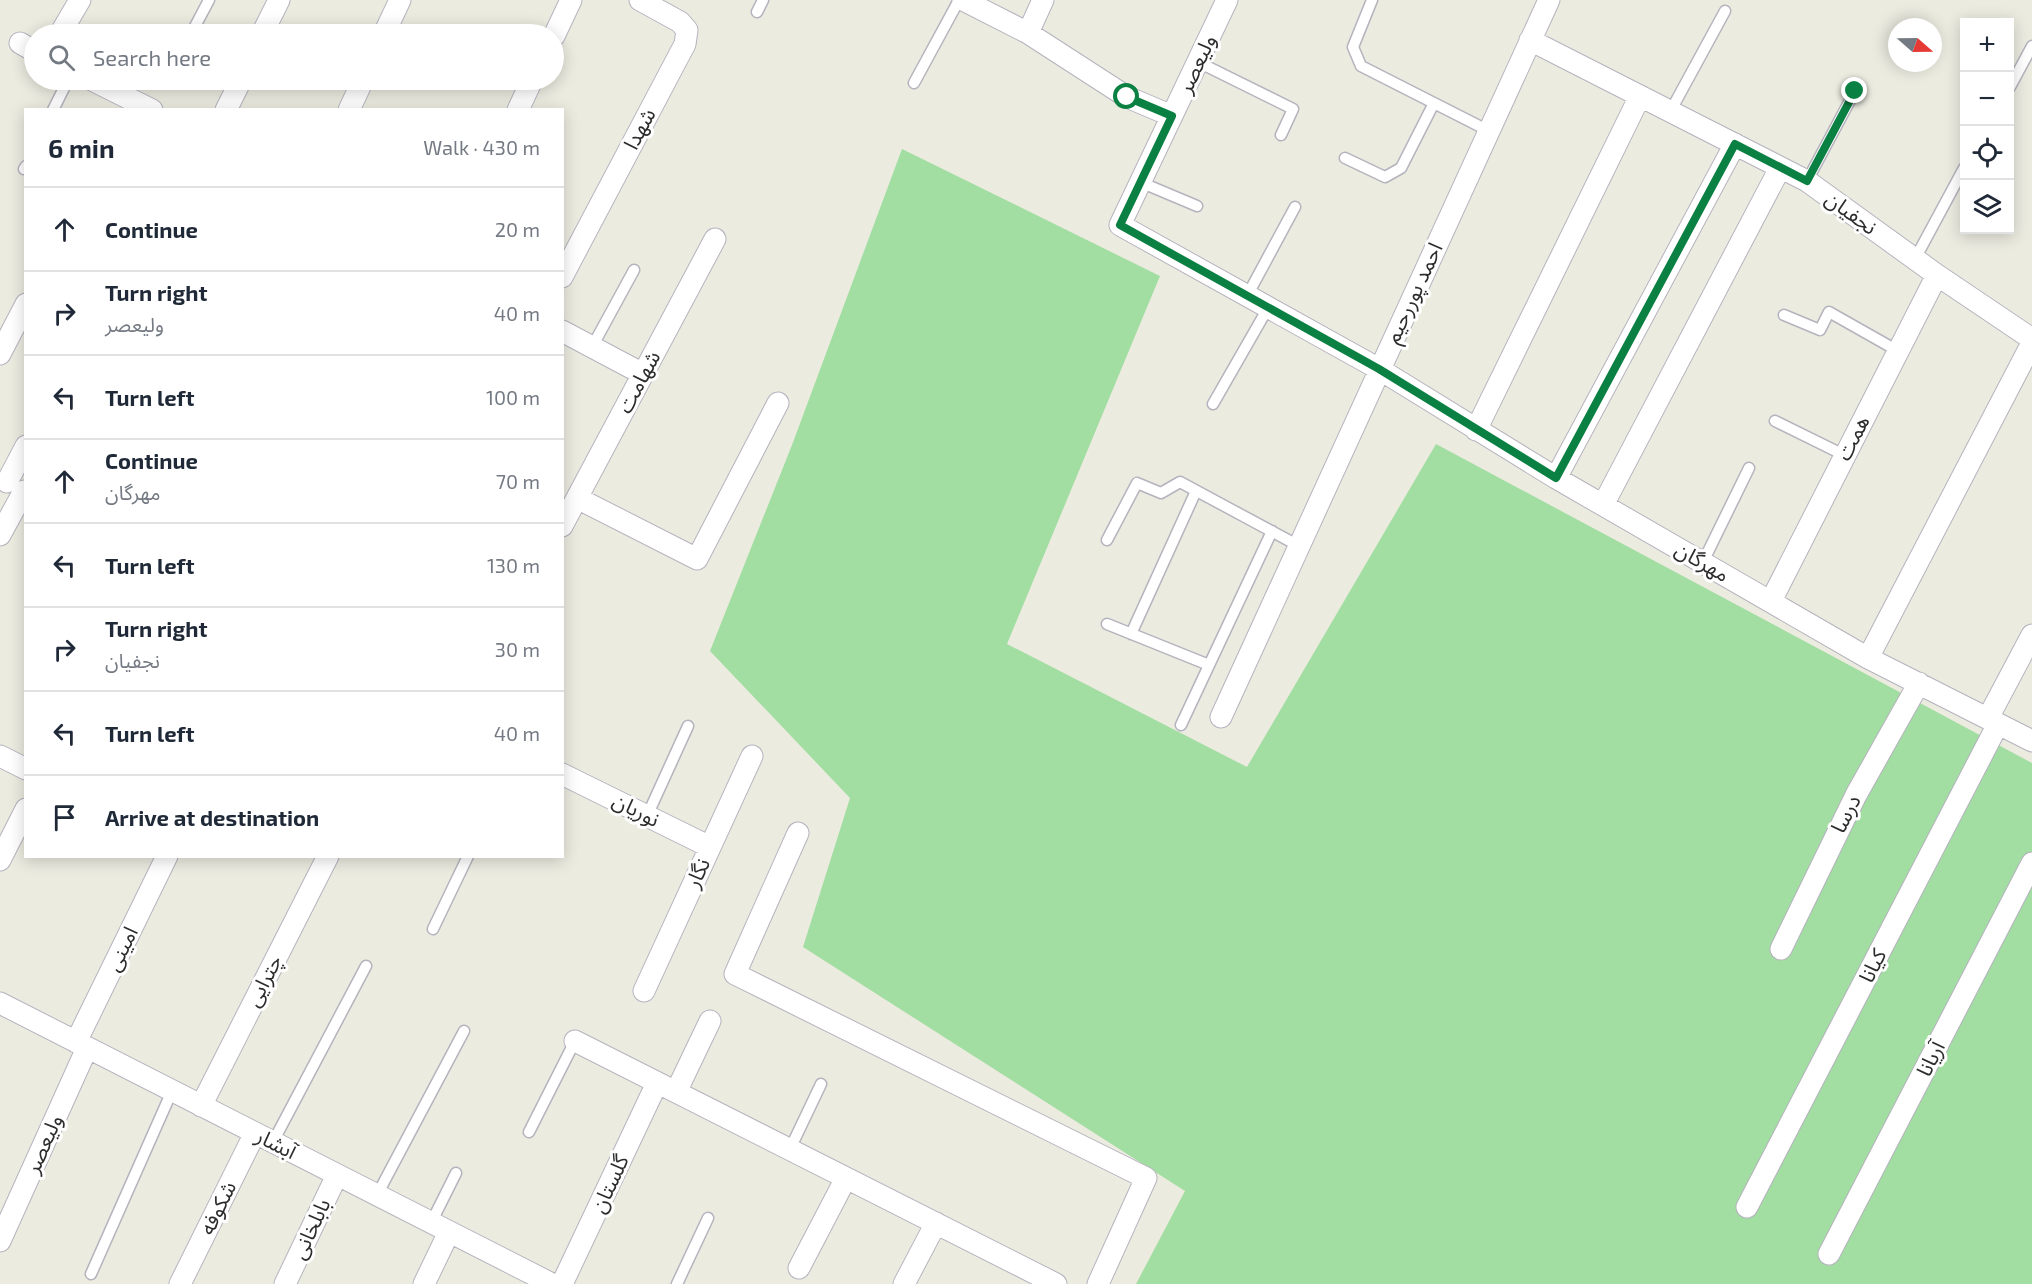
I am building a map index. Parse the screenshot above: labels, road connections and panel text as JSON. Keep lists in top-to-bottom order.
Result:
{
  "streets": {
    "street": [
      "ولیعصر",
      "شهدا",
      "نجفیان",
      "احمد پوررحیم",
      "شهامت",
      "همت",
      "مهرگان",
      "نوریان",
      "درسا",
      "نگار",
      "امینی",
      "کیانا",
      "چترایی",
      "آریانا",
      "آبشار",
      "گلستان",
      "شکوفه",
      "بابلخانی"
    ]
  },
  "crossings": [
    ["ولیعصر", "مهرگان"],
    ["ولیعصر", "امینی"],
    ["ولیعصر", "آبشار"],
    ["نجفیان", "احمد پوررحیم"],
    ["نجفیان", "همت"],
    ["احمد پوررحیم", "مهرگان"],
    ["همت", "مهرگان"],
    ["مهرگان", "درسا"],
    ["مهرگان", "کیانا"],
    ["نوریان", "نگار"],
    ["امینی", "آبشار"],
    ["چترایی", "آبشار"],
    ["آبشار", "شکوفه"],
    ["آبشار", "بابلخانی"]
  ],
  "north": "right",
  "page": {
    "map_buttons": ["+", "−"],
    "search": "Search here",
    "heading": ["6 min", "Walk · 430 m"],
    "list": [
      ["Continue", "20 m"],
      ["Turn right", "ولیعصر", "40 m"],
      ["Turn left", "100 m"],
      ["Continue", "مهرگان", "70 m"],
      ["Turn left", "130 m"],
      ["Turn right", "نجفیان", "30 m"],
      ["Turn left", "40 m"],
      "Arrive at destination"
    ]
  }
}
